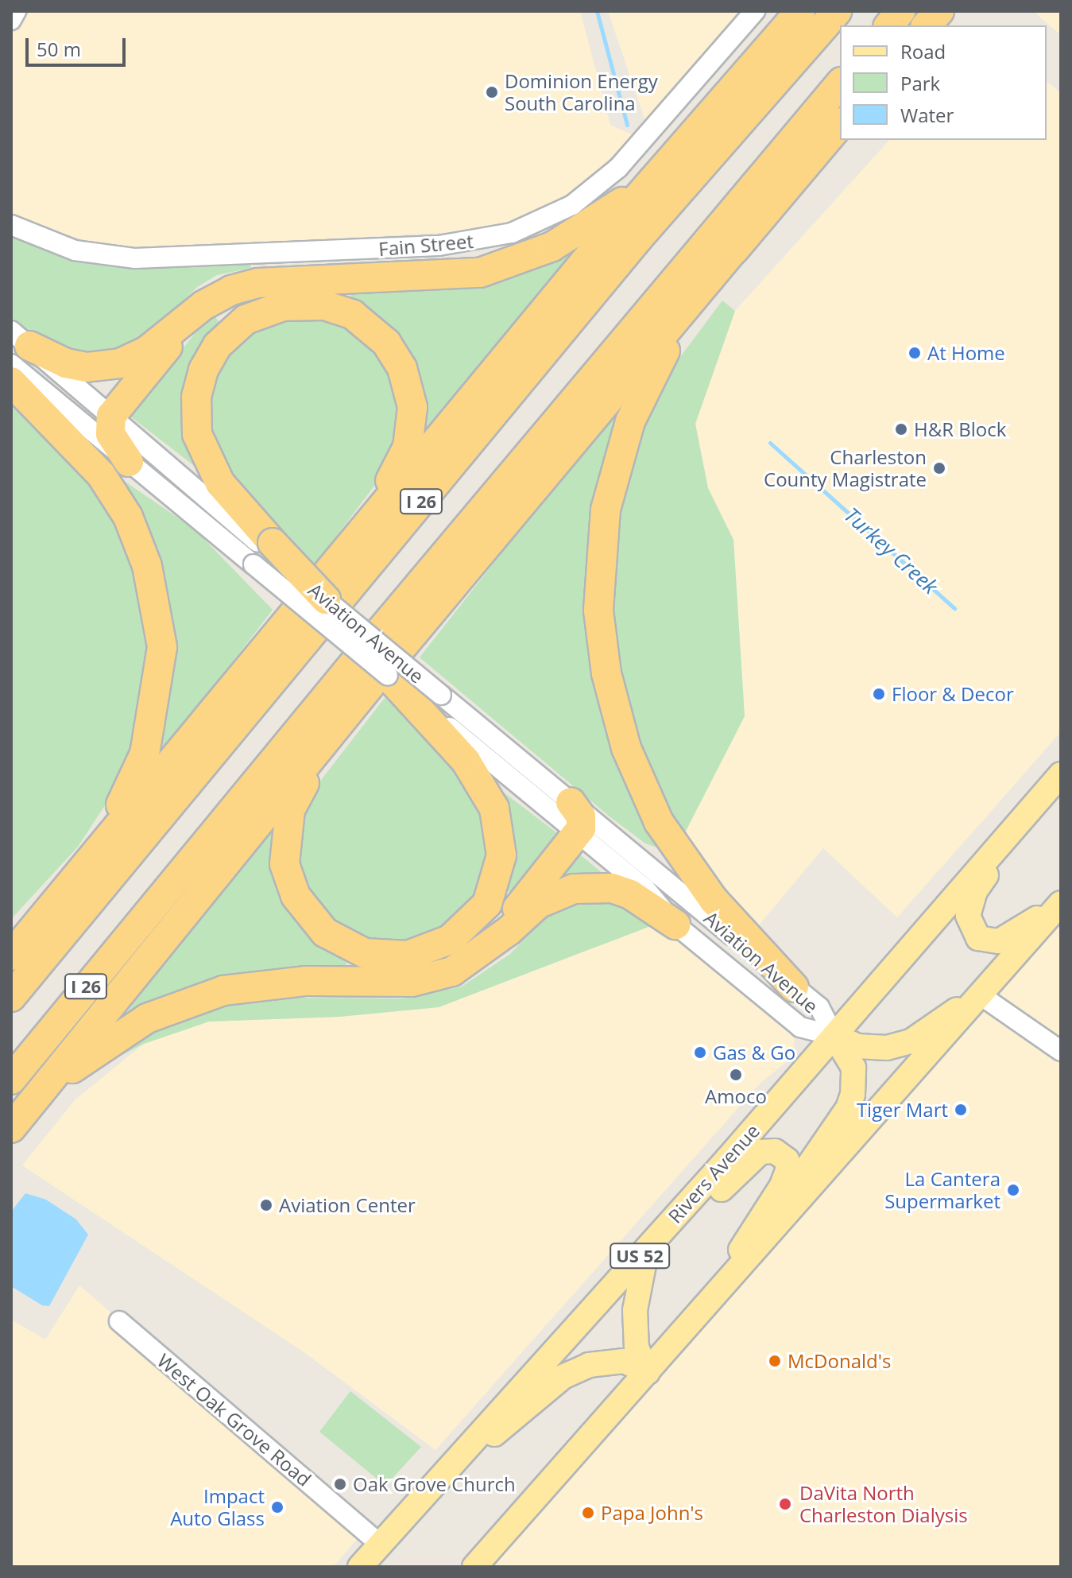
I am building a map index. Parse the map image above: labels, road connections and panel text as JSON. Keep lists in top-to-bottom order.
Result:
{
  "streets": {
    "highway": ["I 26"],
    "main road": ["Rivers Avenue", "US 52"],
    "street": ["Fain Street", "Aviation Avenue", "West Oak Grove Road"]
  },
  "crossings": [
    ["Aviation Avenue", "Rivers Avenue"],
    ["Rivers Avenue", "West Oak Grove Road"]
  ],
  "water": ["Turkey Creek"],
  "places": [
    "Dominion Energy South Carolina",
    "At Home",
    "H&R Block",
    "Charleston County Magistrate",
    "Floor & Decor",
    "Gas & Go",
    "Amoco",
    "Tiger Mart",
    "La Cantera Supermarket",
    "Aviation Center",
    "McDonald's",
    "Oak Grove Church",
    "DaVita North Charleston Dialysis",
    "Impact Auto Glass",
    "Papa John's"
  ],
  "legend": ["Road", "Park", "Water"],
  "scale_bar": "50 m"
}
